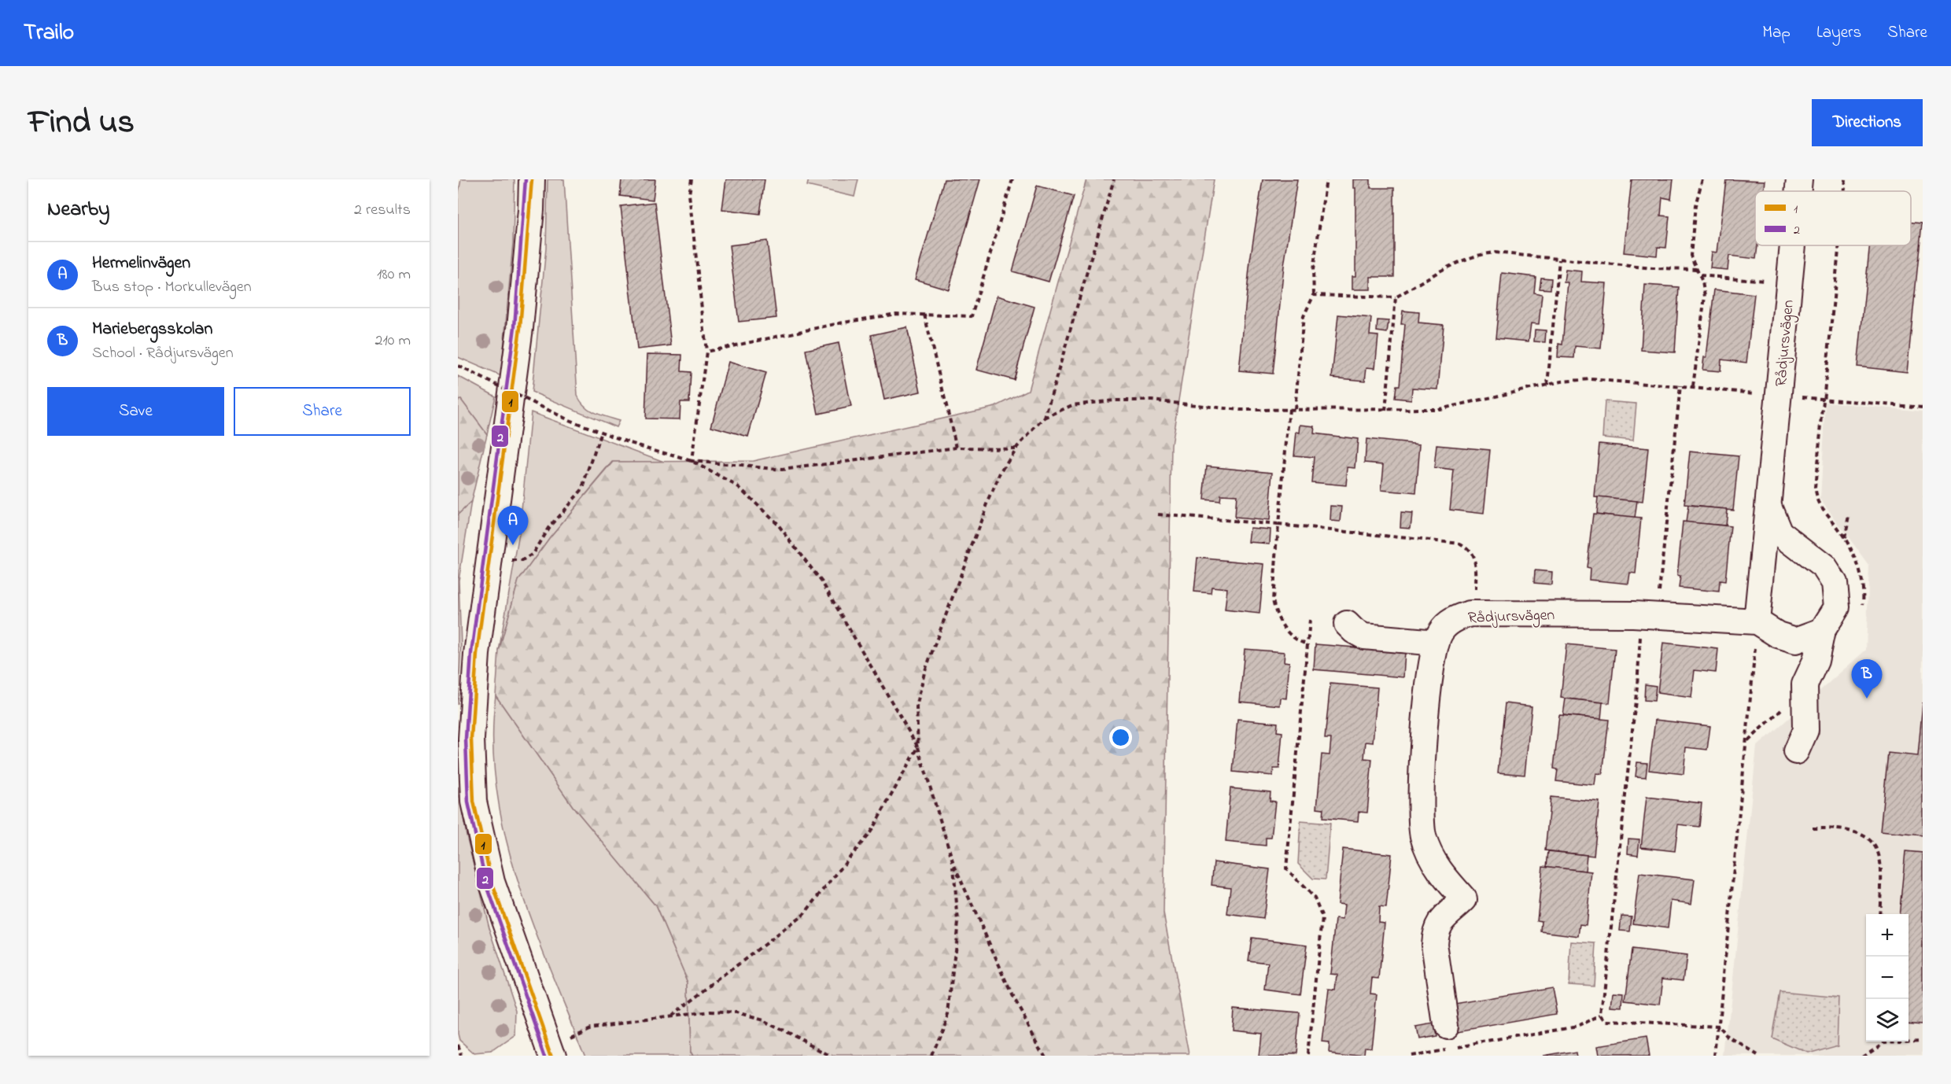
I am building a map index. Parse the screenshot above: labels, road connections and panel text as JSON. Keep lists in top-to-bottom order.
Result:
{
  "streets": {
    "street": ["Rådjursvägen"]
  },
  "lines": ["transit line 1", "transit line 2"],
  "legend": ["1", "2"],
  "page": {
    "header": "Trailo",
    "nav": ["Map", "Layers", "Share"],
    "title": "Find us",
    "buttons": [
      "Directions",
      ["Save", "Share"]
    ],
    "heading": ["Nearby", "2 results"],
    "list": [
      {
        "mark": "A",
        "name": "Hermelinvägen",
        "note": "Bus stop · Morkullevägen",
        "value": "180 m"
      },
      {
        "mark": "B",
        "name": "Mariebergsskolan",
        "note": "School · Rådjursvägen",
        "value": "210 m"
      }
    ],
    "pins": ["A", "B"],
    "map_buttons": ["+", "−"]
  }
}
